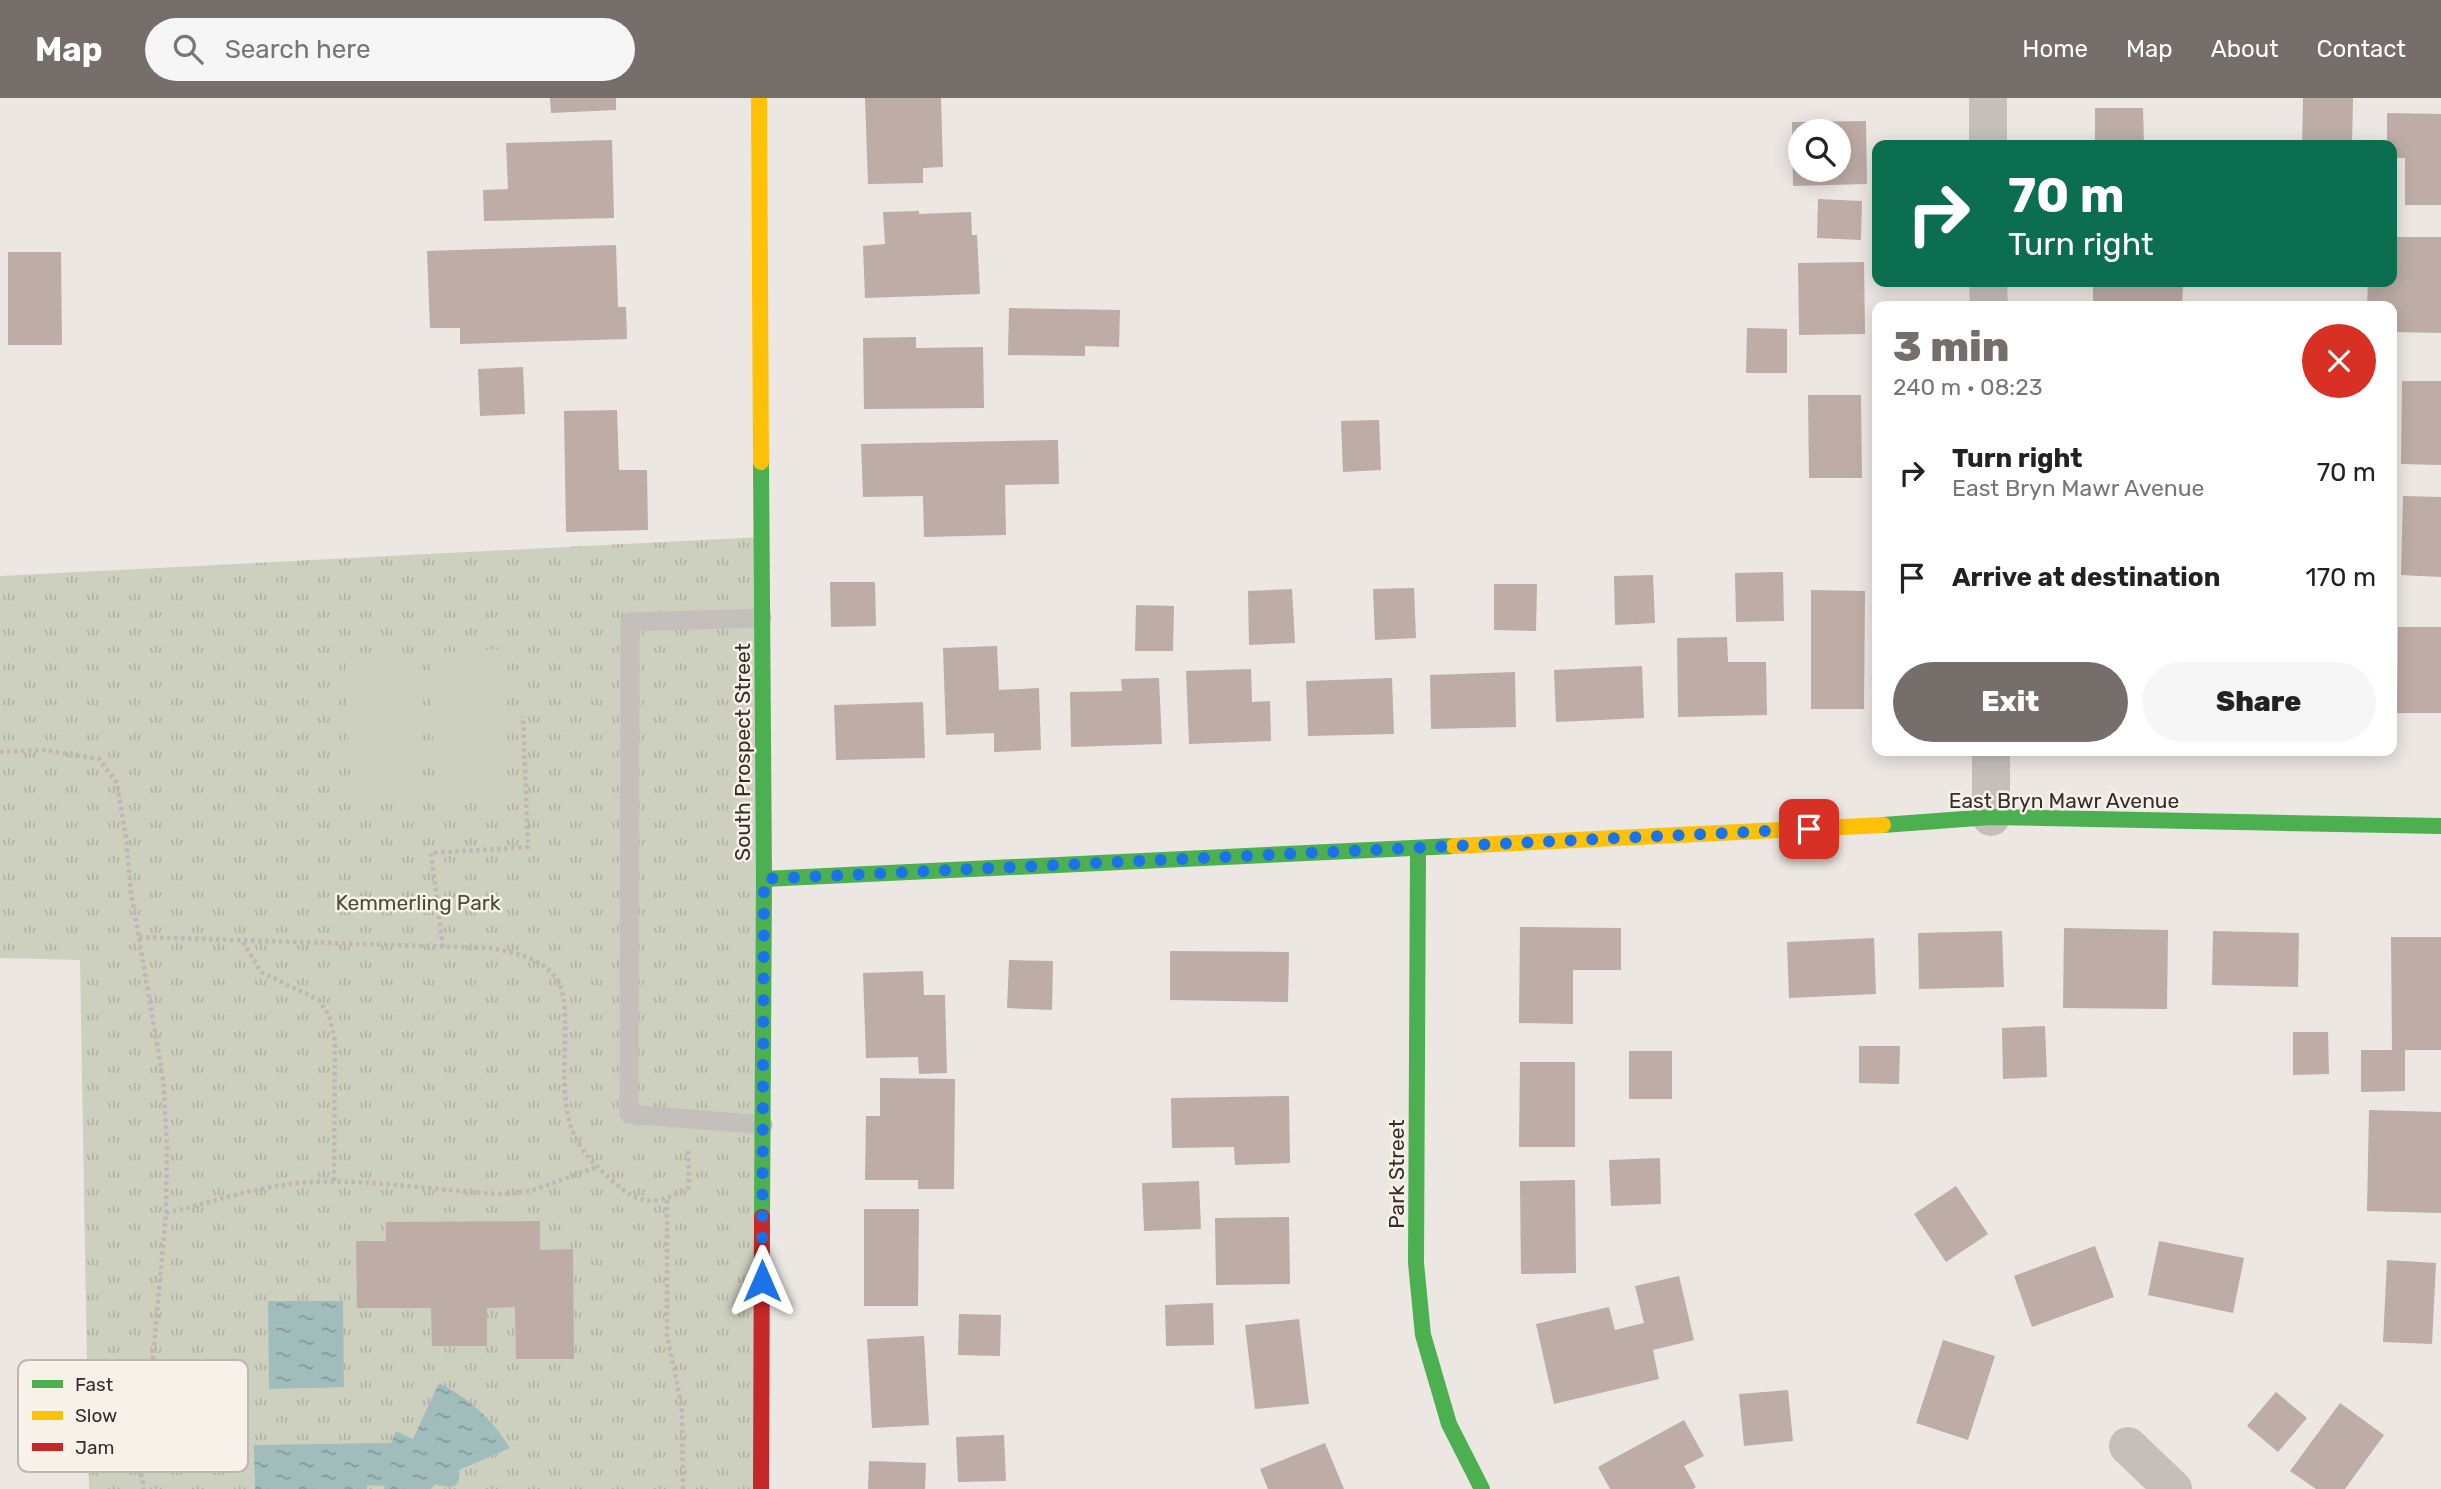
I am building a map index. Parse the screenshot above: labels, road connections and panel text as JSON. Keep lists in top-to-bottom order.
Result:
{
  "streets": {
    "street": ["South Prospect Street", "East Bryn Mawr Avenue", "Park Street"]
  },
  "crossings": [
    ["South Prospect Street", "East Bryn Mawr Avenue"],
    ["East Bryn Mawr Avenue", "Park Street"]
  ],
  "parks": ["Kemmerling Park"],
  "legend": ["Fast", "Slow", "Jam"],
  "page": {
    "header": "Map",
    "search": "Search here",
    "nav": [
      "Home",
      "Map",
      "About",
      "Contact"
    ],
    "turn": ["70 m", "Turn right"],
    "heading": ["3 min", "240 m · 08:23"],
    "list": [
      {
        "name": "Turn right",
        "note": "East Bryn Mawr Avenue",
        "value": "70 m"
      },
      {
        "name": "Arrive at destination",
        "value": "170 m"
      }
    ],
    "buttons": ["Exit", "Share"]
  }
}
